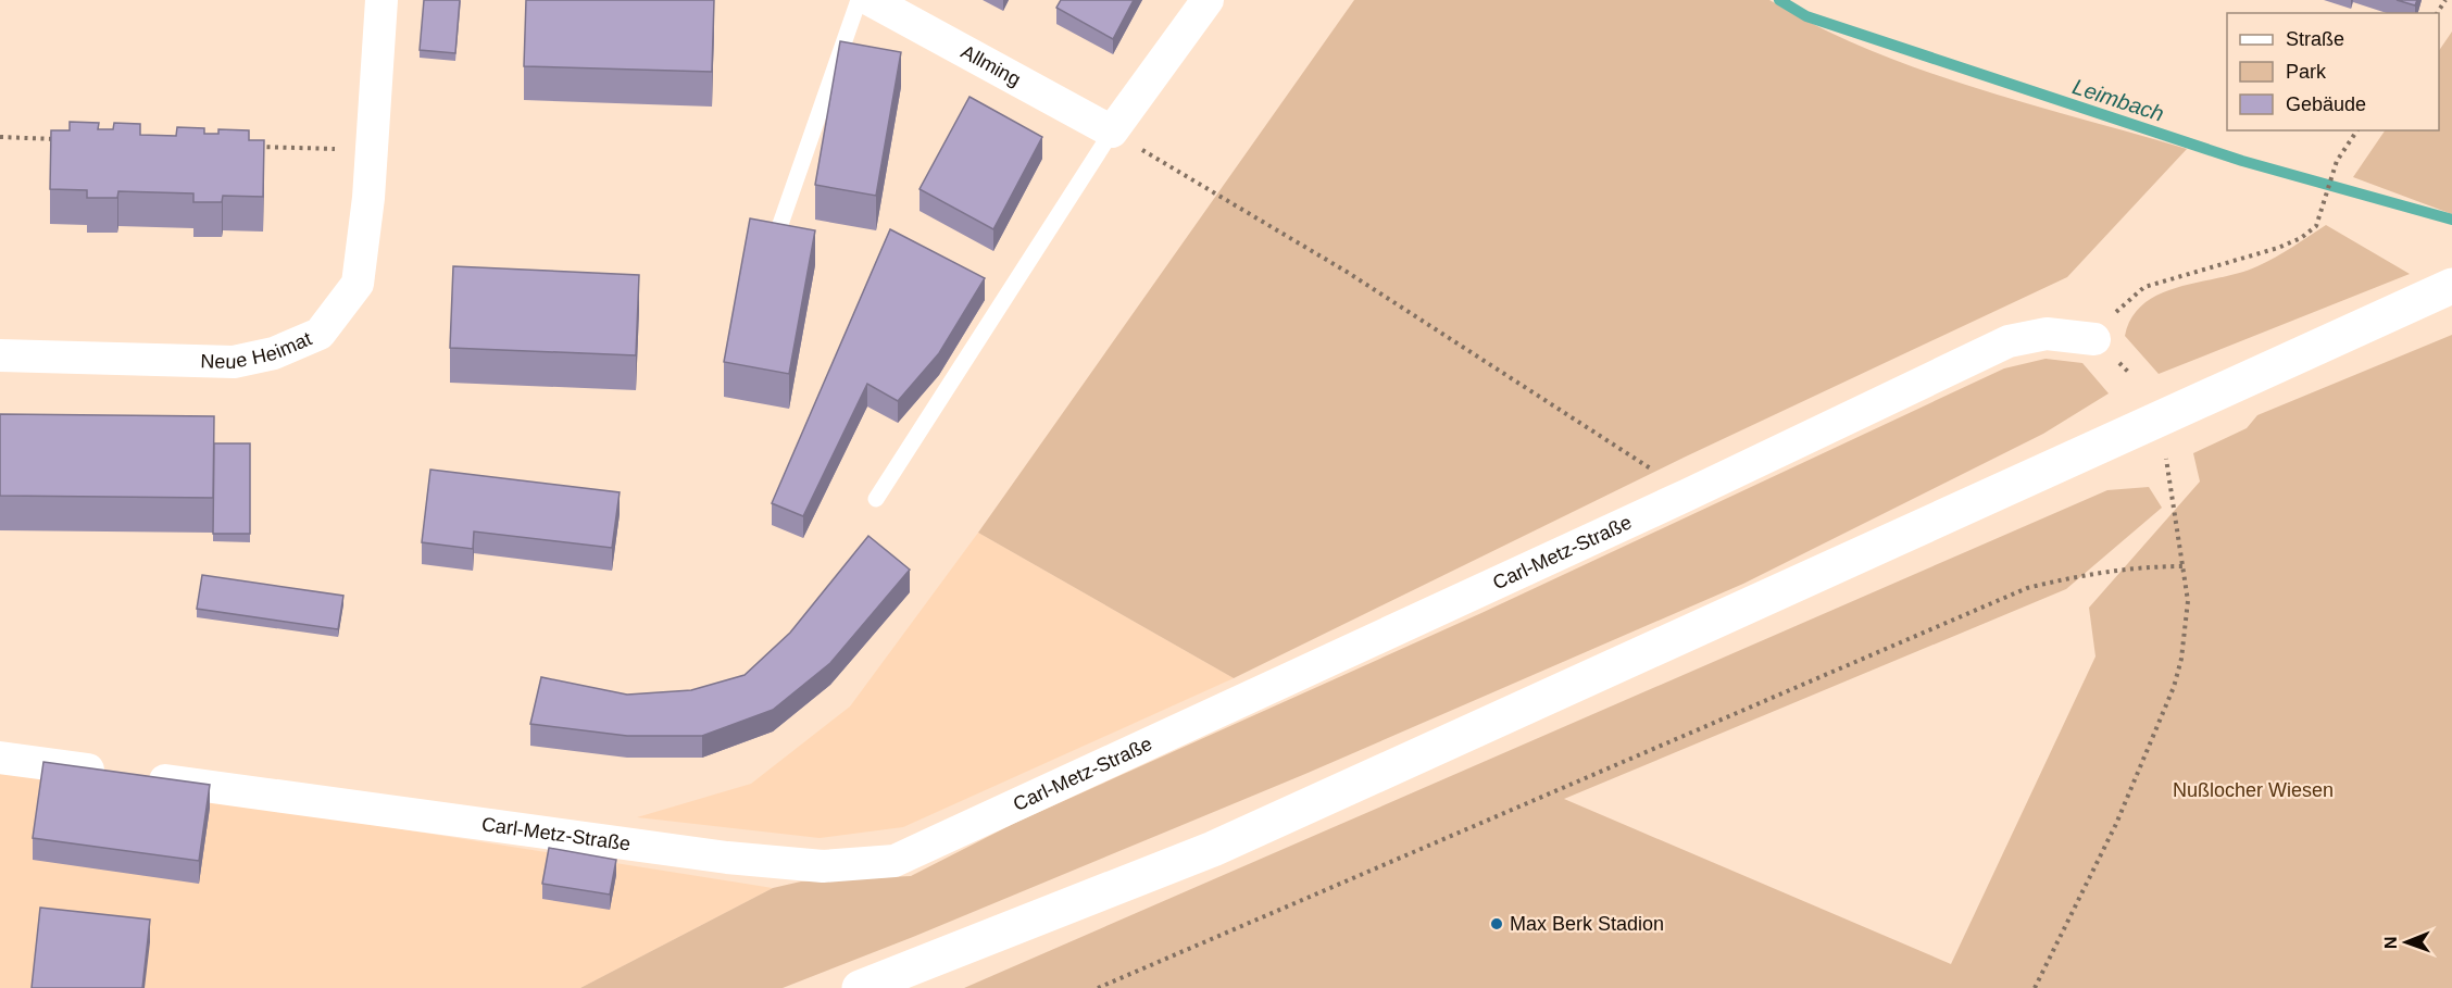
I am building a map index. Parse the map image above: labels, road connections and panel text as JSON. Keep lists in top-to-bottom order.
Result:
{
  "streets": {
    "street": ["Allming", "Neue Heimat", "Carl-Metz-Straße"]
  },
  "water": ["Leimbach"],
  "parks": ["Nußlocher Wiesen"],
  "places": ["Max Berk Stadion"],
  "legend": ["Straße", "Park", "Gebäude"],
  "north": "left"
}
